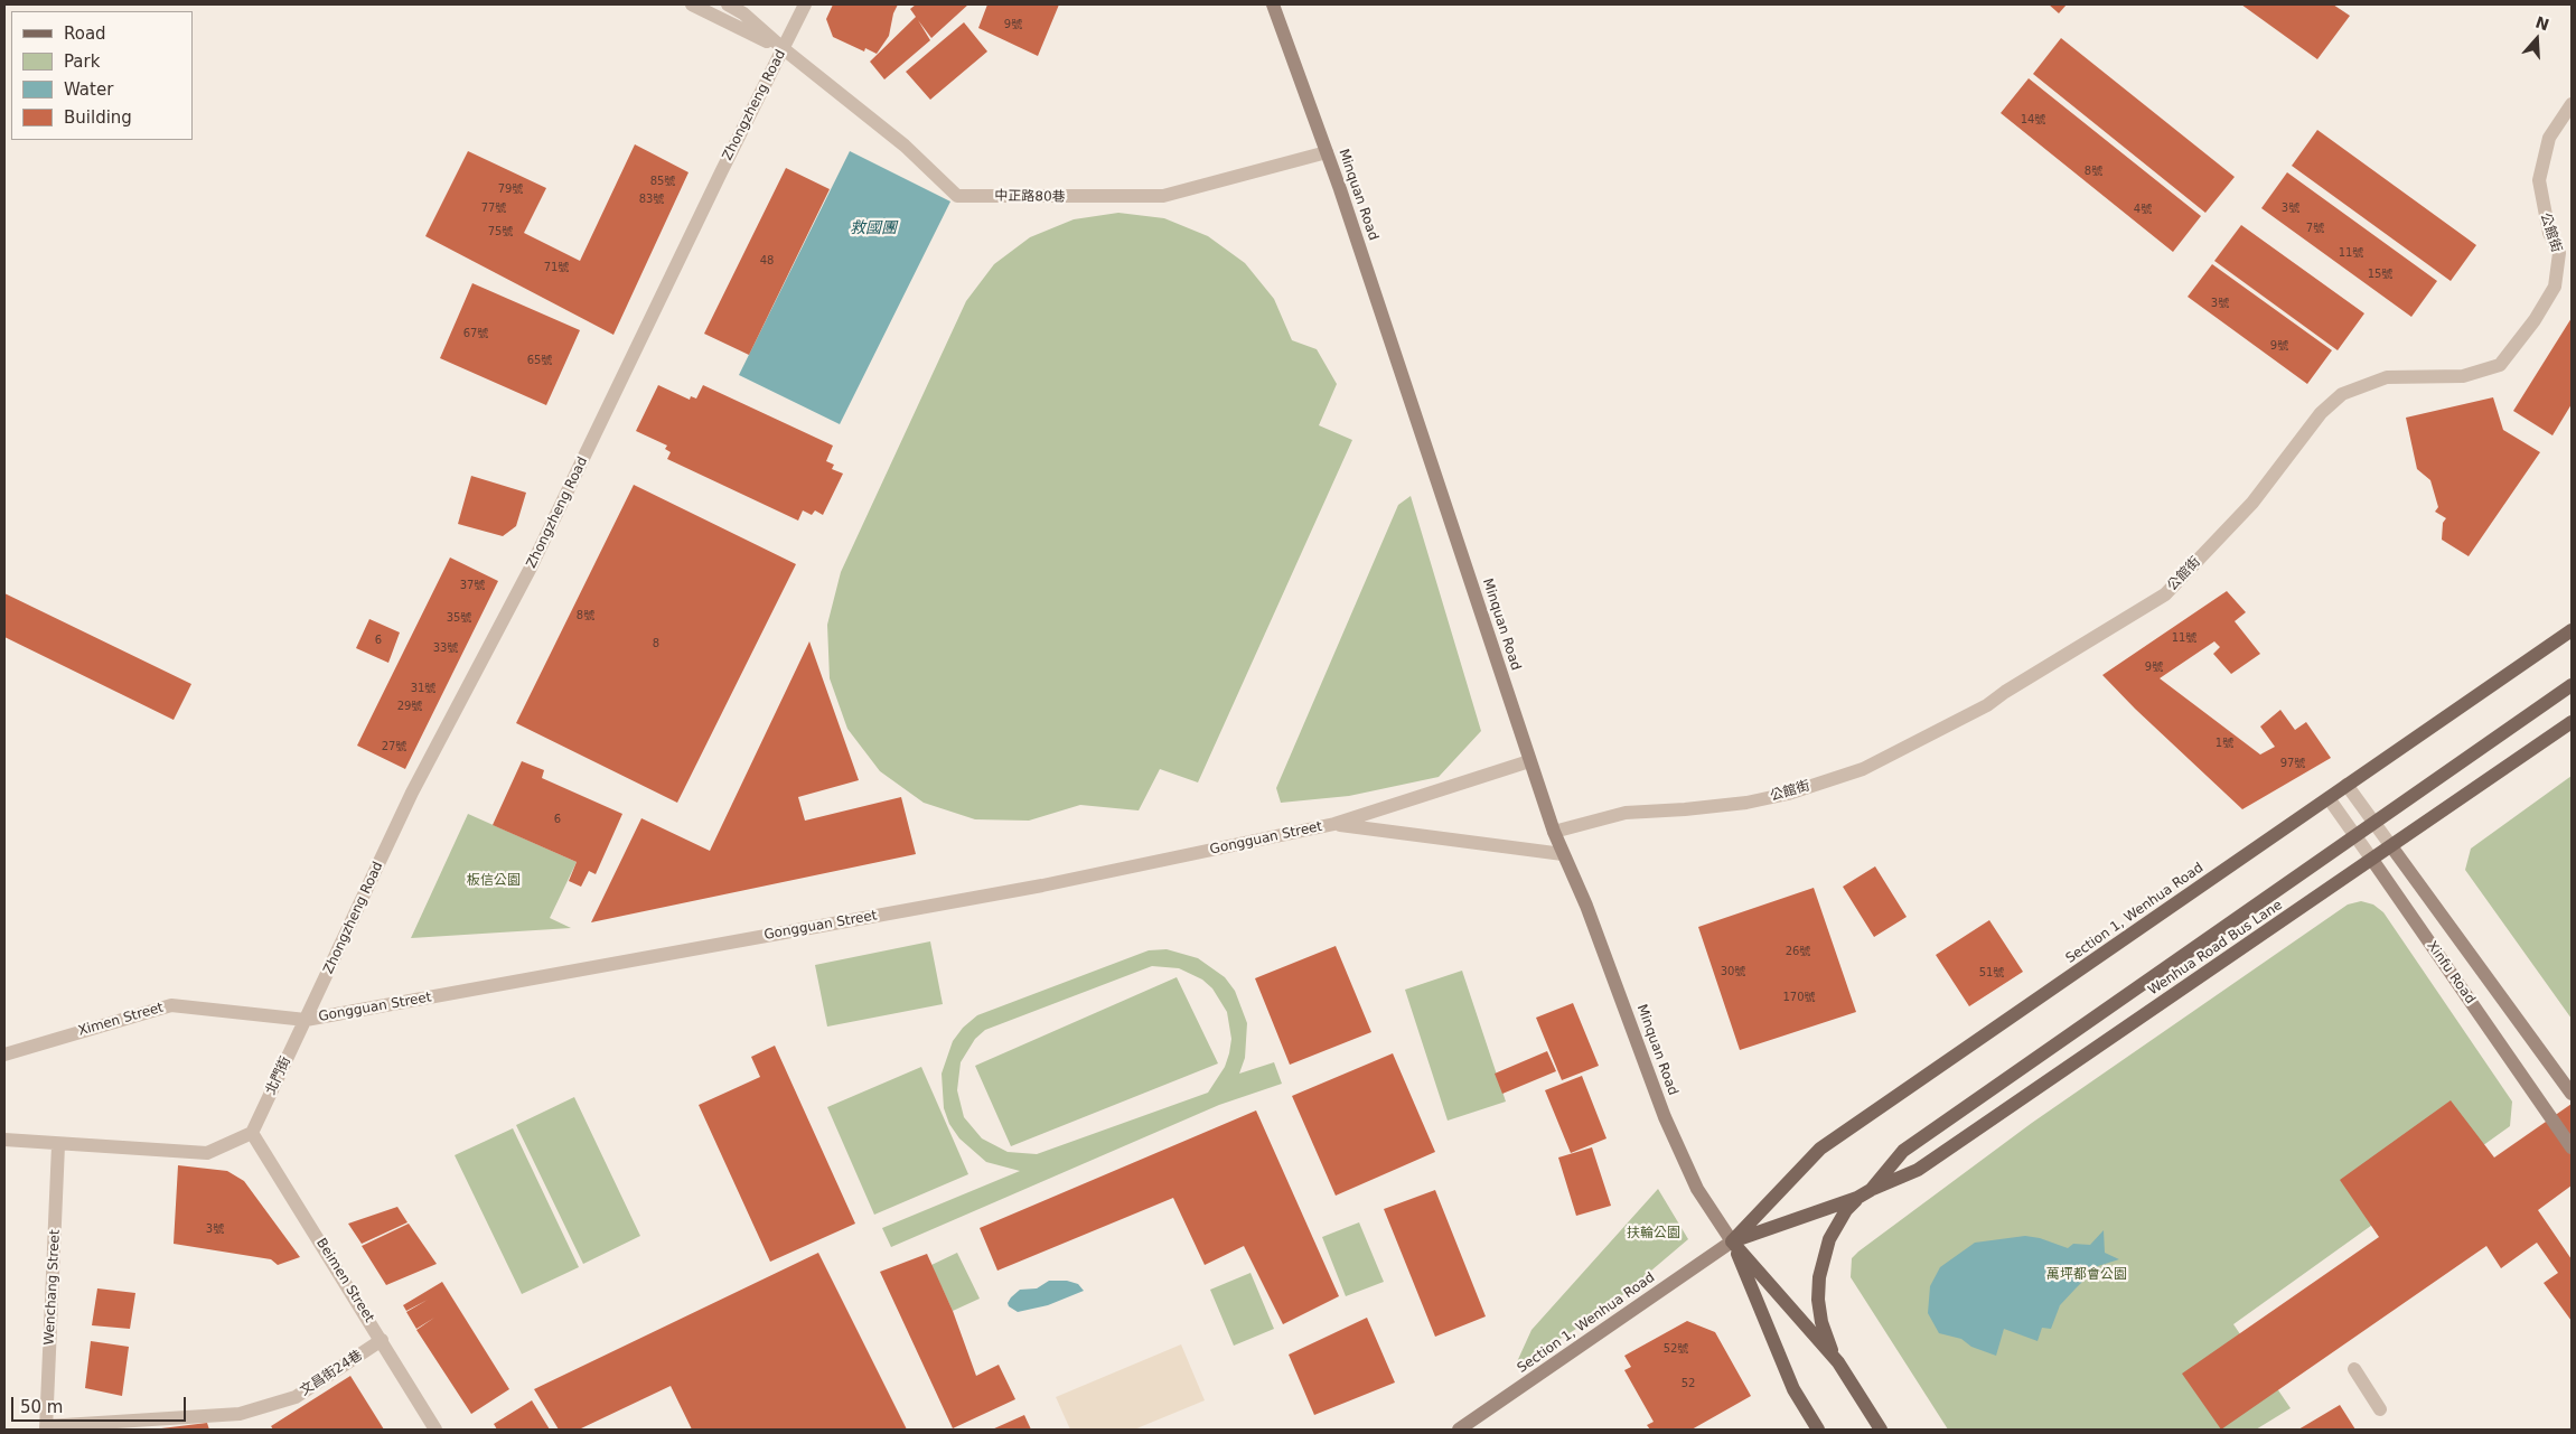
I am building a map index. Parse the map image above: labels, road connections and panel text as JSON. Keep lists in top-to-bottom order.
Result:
{
  "streets": {
    "main road": [
      "Minquan Road",
      "Section 1, Wenhua Road",
      "Wenhua Road Bus Lane",
      "Xinfu Road"
    ],
    "street": [
      "Zhongzheng Road",
      "中正路80巷",
      "公館街",
      "Gongguan Street",
      "Ximen Street",
      "北門街",
      "Beimen Street",
      "Wenchang Street",
      "文昌街24巷"
    ]
  },
  "crossings": [
    ["Zhongzheng Road", "中正路80巷"],
    ["Zhongzheng Road", "Gongguan Street"],
    ["Zhongzheng Road", "Ximen Street"],
    ["Zhongzheng Road", "北門街"],
    ["Minquan Road", "中正路80巷"],
    ["Minquan Road", "公館街"],
    ["Minquan Road", "Section 1, Wenhua Road"],
    ["Gongguan Street", "Ximen Street"],
    ["Gongguan Street", "北門街"],
    ["Section 1, Wenhua Road", "Wenhua Road Bus Lane"],
    ["Section 1, Wenhua Road", "Xinfu Road"],
    ["Wenhua Road Bus Lane", "Xinfu Road"],
    ["Ximen Street", "北門街"],
    ["北門街", "Beimen Street"],
    ["Beimen Street", "文昌街24巷"],
    ["Wenchang Street", "文昌街24巷"]
  ],
  "water": ["救國團"],
  "parks": ["板信公園", "扶輪公園", "萬坪都會公園"],
  "house_numbers": [
    "9號",
    "14號",
    "8號",
    "85號",
    "79號",
    "83號",
    "77號",
    "3號",
    "4號",
    "7號",
    "75號",
    "11號",
    "48",
    "71號",
    "15號",
    "3號",
    "67號",
    "9號",
    "65號",
    "37號",
    "8號",
    "35號",
    "11號",
    "6",
    "8",
    "33號",
    "9號",
    "31號",
    "29號",
    "1號",
    "27號",
    "97號",
    "6",
    "26號",
    "30號",
    "51號",
    "170號",
    "3號",
    "52號",
    "52"
  ],
  "legend": [
    "Road",
    "Park",
    "Water",
    "Building"
  ],
  "scale_bar": "50 m",
  "north": "top"
}
